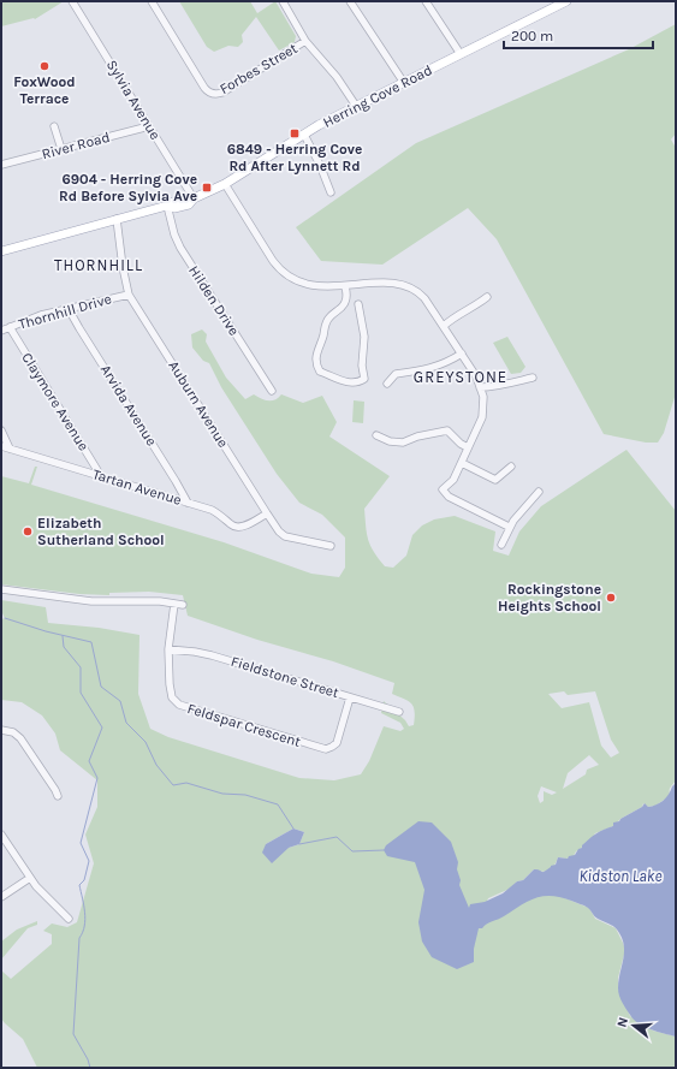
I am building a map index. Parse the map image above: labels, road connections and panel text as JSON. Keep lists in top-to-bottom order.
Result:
{
  "streets": {
    "main road": ["Herring Cove Road"],
    "street": [
      "Forbes Street",
      "Sylvia Avenue",
      "River Road",
      "Hilden Drive",
      "Thornhill Drive",
      "Claymore Avenue",
      "Auburn Avenue",
      "Arvida Avenue",
      "Tartan Avenue",
      "Fieldstone Street",
      "Feldspar Crescent"
    ]
  },
  "crossings": [
    ["Herring Cove Road", "Sylvia Avenue"],
    ["Herring Cove Road", "Hilden Drive"],
    ["Herring Cove Road", "Auburn Avenue"],
    ["Sylvia Avenue", "River Road"],
    ["Thornhill Drive", "Claymore Avenue"],
    ["Thornhill Drive", "Auburn Avenue"],
    ["Thornhill Drive", "Arvida Avenue"],
    ["Claymore Avenue", "Tartan Avenue"],
    ["Auburn Avenue", "Tartan Avenue"],
    ["Arvida Avenue", "Tartan Avenue"],
    ["Fieldstone Street", "Feldspar Crescent"]
  ],
  "districts": ["THORNHILL", "GREYSTONE"],
  "water": ["Kidston Lake"],
  "places": {
    "other": ["FoxWood Terrace", "Elizabeth Sutherland School", "Rockingstone Heights School"],
    "transit": ["6849 - Herring Cove Rd After Lynnett Rd", "6904 - Herring Cove Rd Before Sylvia Ave"]
  },
  "scale_bar": "200 m",
  "north": "left"
}
